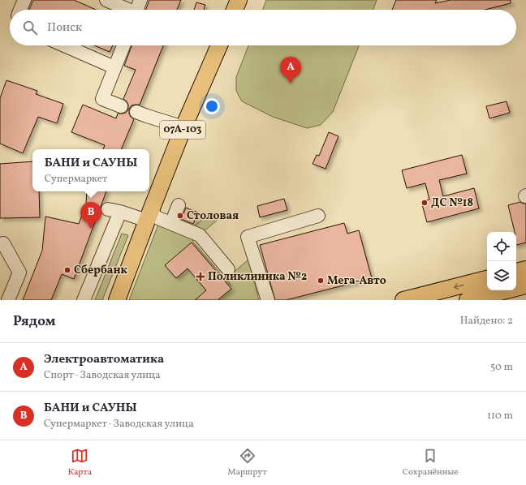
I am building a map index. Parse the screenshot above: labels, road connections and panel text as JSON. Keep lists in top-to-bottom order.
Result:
{
  "streets": {
    "main road": ["07А-103"]
  },
  "places": {
    "other": [
      "ДС №18",
      "Столовая",
      "Сбербанк",
      "Мега-Авто"
    ],
    "health": ["Поликлиника №2"]
  },
  "page": {
    "search": "Поиск",
    "pins": ["A", "B"],
    "popup": ["БАНИ и САУНЫ", "Супермаркет"],
    "heading": ["Рядом", "Найдено: 2"],
    "list": [
      {
        "mark": "A",
        "name": "Электроавтоматика",
        "note": "Спорт · Заводская улица",
        "value": "50 m"
      },
      {
        "mark": "B",
        "name": "БАНИ и САУНЫ",
        "note": "Супермаркет · Заводская улица",
        "value": "110 m"
      }
    ],
    "nav": ["Карта", "Маршрут", "Сохранённые"]
  }
}
